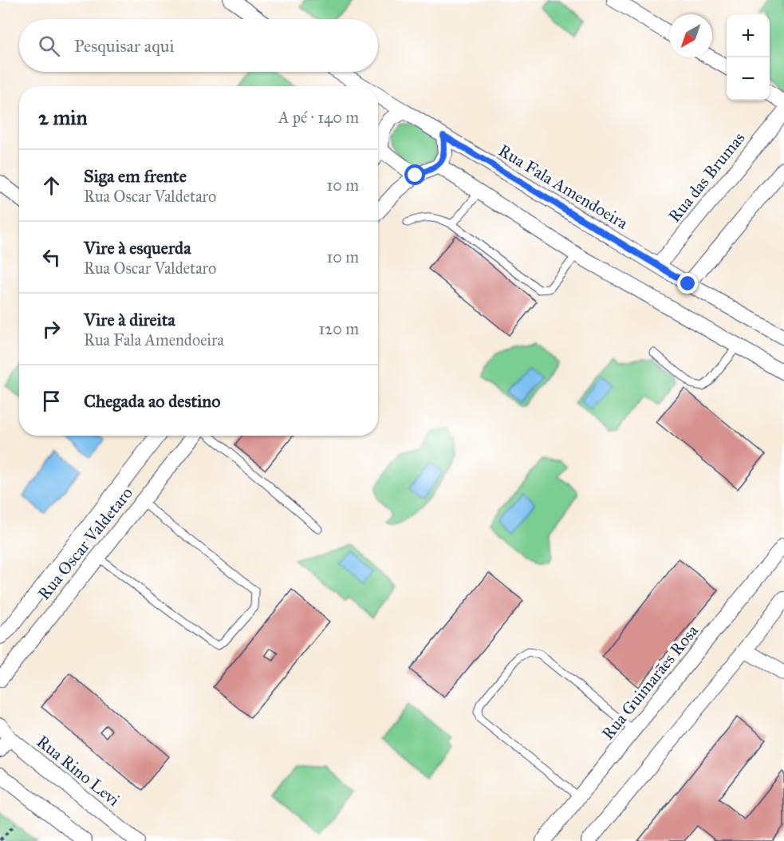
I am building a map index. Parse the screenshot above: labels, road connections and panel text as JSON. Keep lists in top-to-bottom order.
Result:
{
  "streets": {
    "street": [
      "Rua das Brumas",
      "Rua Fala Amendoeira",
      "Rua Oscar Valdetaro",
      "Rua Guimarães Rosa",
      "Rua Rino Levi"
    ]
  },
  "crossings": [
    ["Rua das Brumas", "Rua Fala Amendoeira"]
  ],
  "north": "bottom left",
  "page": {
    "map_buttons": ["+", "−"],
    "search": "Pesquisar aqui",
    "heading": ["2 min", "A pé · 140 m"],
    "list": [
      ["Siga em frente", "Rua Oscar Valdetaro", "10 m"],
      ["Vire à esquerda", "Rua Oscar Valdetaro", "10 m"],
      ["Vire à direita", "Rua Fala Amendoeira", "120 m"],
      "Chegada ao destino"
    ]
  }
}
